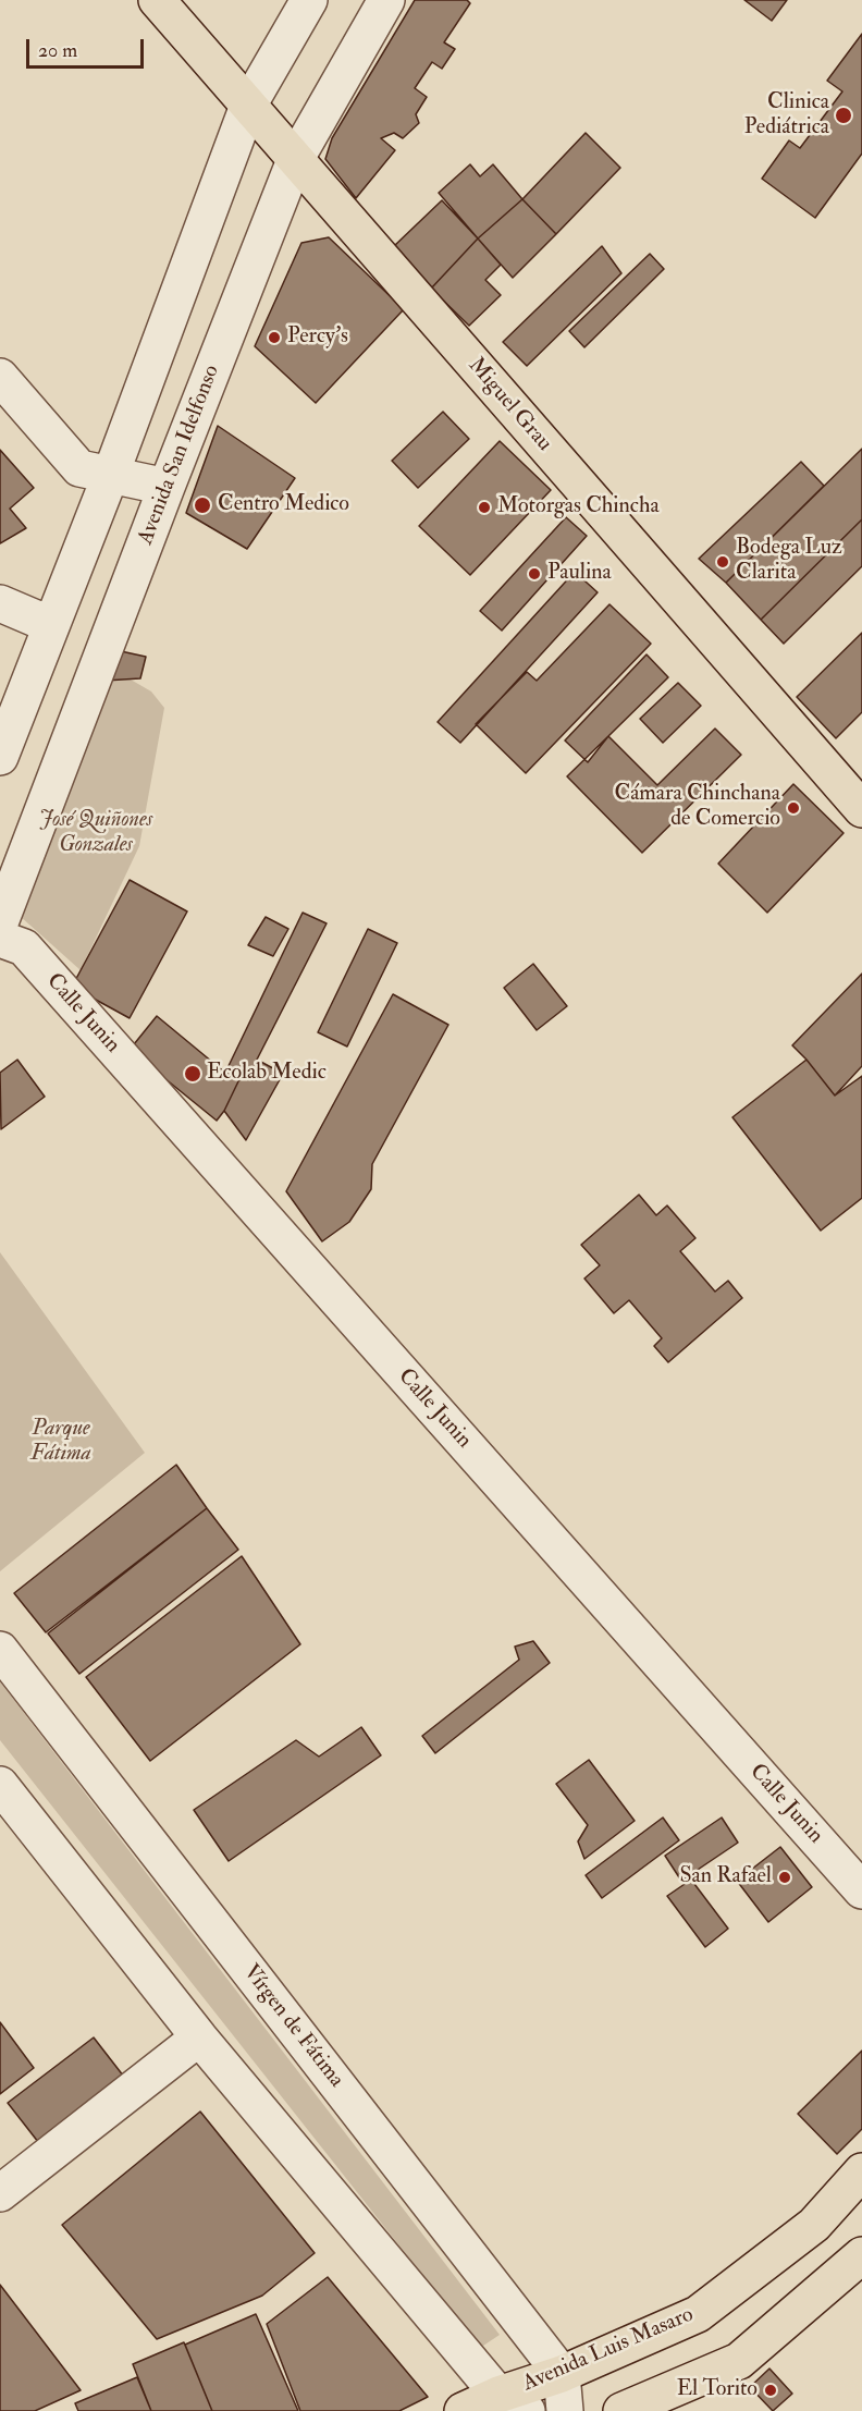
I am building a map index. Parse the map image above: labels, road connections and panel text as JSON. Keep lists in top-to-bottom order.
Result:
{
  "streets": {
    "main road": ["Miguel Grau", "Avenida Luis Masaro"],
    "street": ["Avenida San Idelfonso", "Calle Junin", "Vírgen de Fátima"]
  },
  "crossings": [
    ["Miguel Grau", "Avenida San Idelfonso"],
    ["Vírgen de Fátima", "Avenida Luis Masaro"]
  ],
  "parks": ["José Quiñones Gonzales", "Parque Fátima"],
  "places": [
    "Clinica Pediátrica",
    "Percy's",
    "Centro Medico",
    "Motorgas Chincha",
    "Bodega Luz Clarita",
    "Paulina",
    "Cámara Chinchana de Comercio",
    "Ecolab Medic",
    "San Rafael",
    "El Torito"
  ],
  "scale_bar": "20 m"
}
